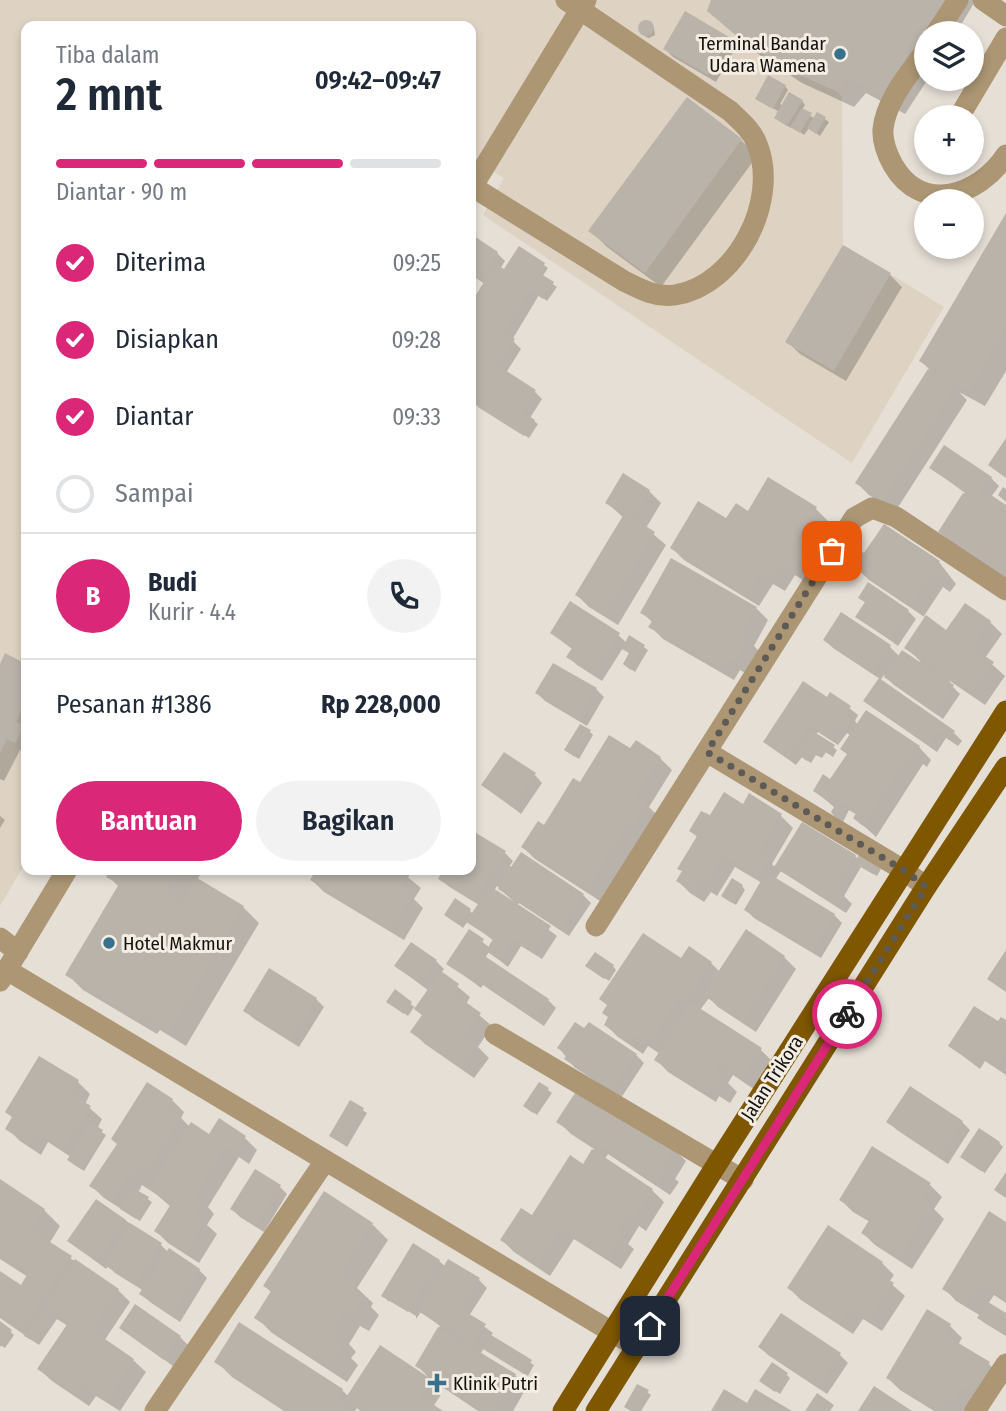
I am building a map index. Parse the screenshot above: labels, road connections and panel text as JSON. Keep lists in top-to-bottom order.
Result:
{
  "streets": {
    "main road": ["Jalan Trikora"]
  },
  "places": {
    "other": ["Terminal Bandar Udara Wamena", "Hotel Makmur"],
    "health": ["Klinik Putri"]
  },
  "page": {
    "map_buttons": ["+", "−"],
    "heading": ["2 mnt", "Tiba dalam", "09:42–09:47"],
    "panel": [
      "Budi",
      "Kurir · 4.4",
      "Pesanan #1386",
      "Rp 228,000"
    ],
    "bar": "Diantar · 90 m",
    "list": [
      ["Diterima", "09:25"],
      ["Disiapkan", "09:28"],
      ["Diantar", "09:33"],
      "Sampai"
    ],
    "round": "B",
    "buttons": ["Bantuan", "Bagikan"]
  }
}
